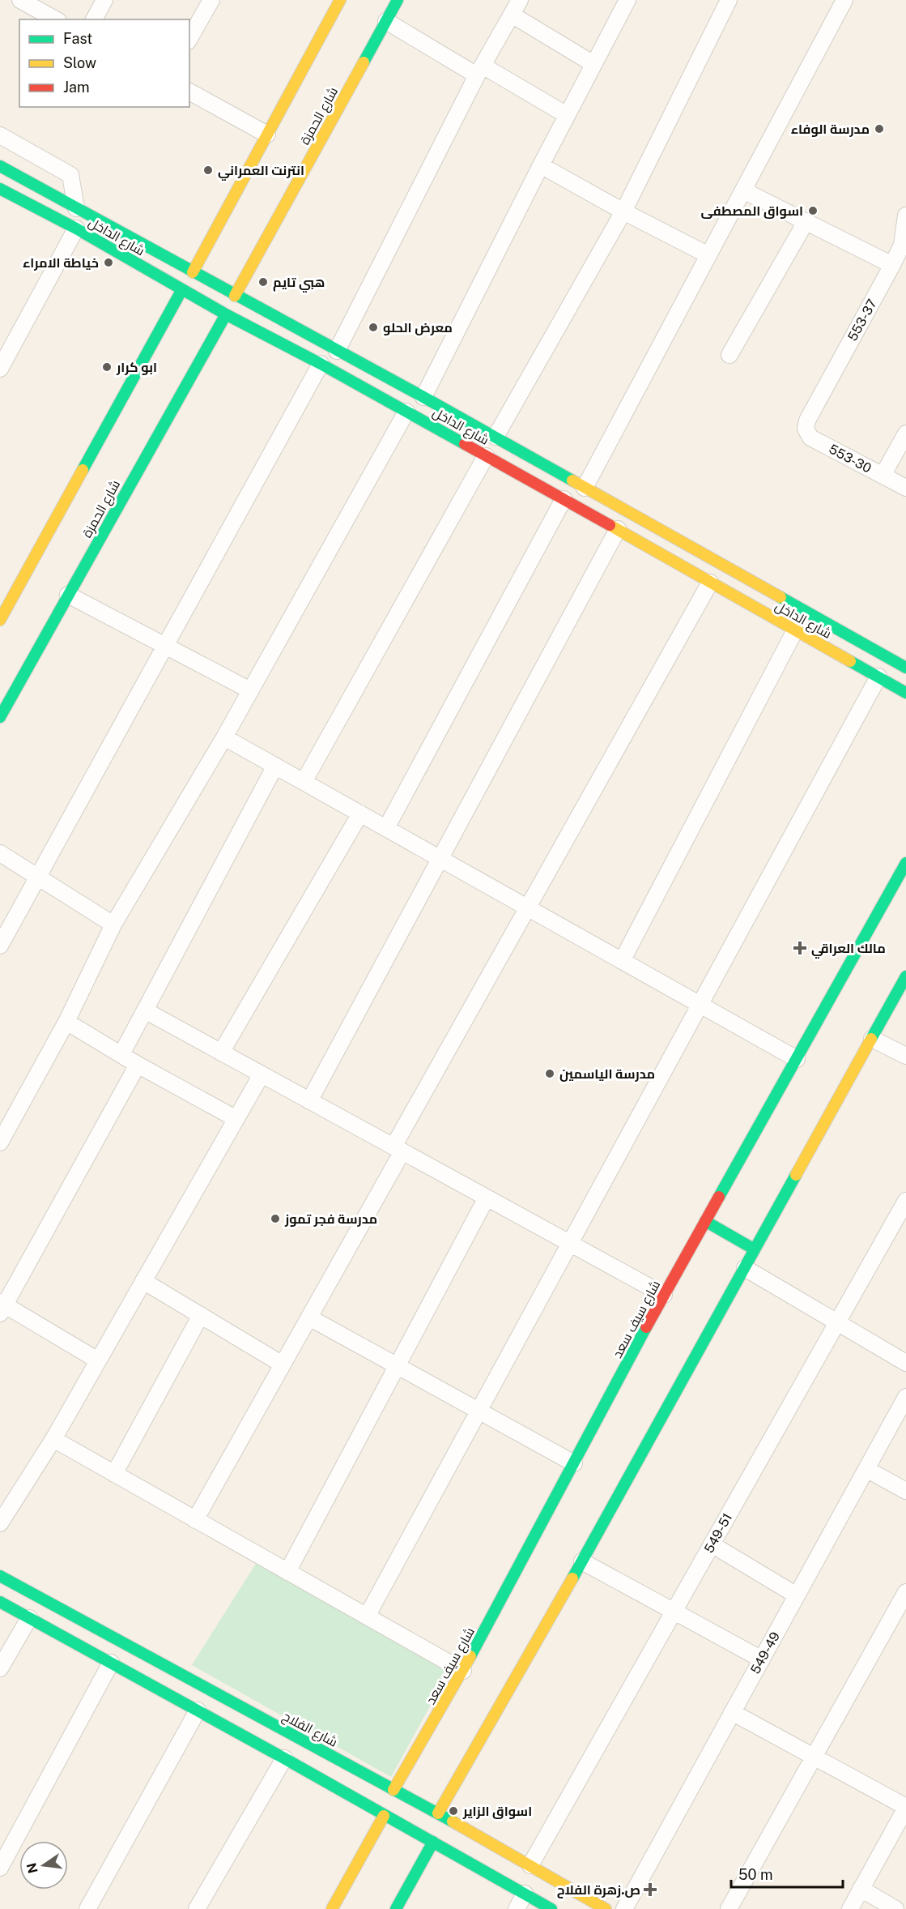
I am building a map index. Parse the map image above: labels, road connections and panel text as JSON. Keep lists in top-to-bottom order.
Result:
{
  "streets": {
    "street": [
      "شارع الحمزة",
      "شارع الداخل",
      "553-37",
      "553-30",
      "شارع سيف سعد",
      "549-51",
      "549-49",
      "شارع الفلاح"
    ]
  },
  "crossings": [
    ["شارع الحمزة", "شارع الداخل"],
    ["553-37", "553-30"],
    ["شارع سيف سعد", "شارع الفلاح"],
    ["549-51", "شارع الفلاح"]
  ],
  "places": {
    "other": [
      "مدرسة الوفاء",
      "انترنت العمراني",
      "اسواق المصطفى",
      "خياطة الامراء",
      "هبي تايم",
      "معرض الحلو",
      "ابو كرار",
      "مدرسة الياسمين",
      "مدرسة فجر تموز",
      "اسواق الزاير"
    ],
    "health": ["مالك العراقي", "ص.زهرة الفلاح"]
  },
  "legend": ["Fast", "Slow", "Jam"],
  "scale_bar": "50 m",
  "north": "left"
}
